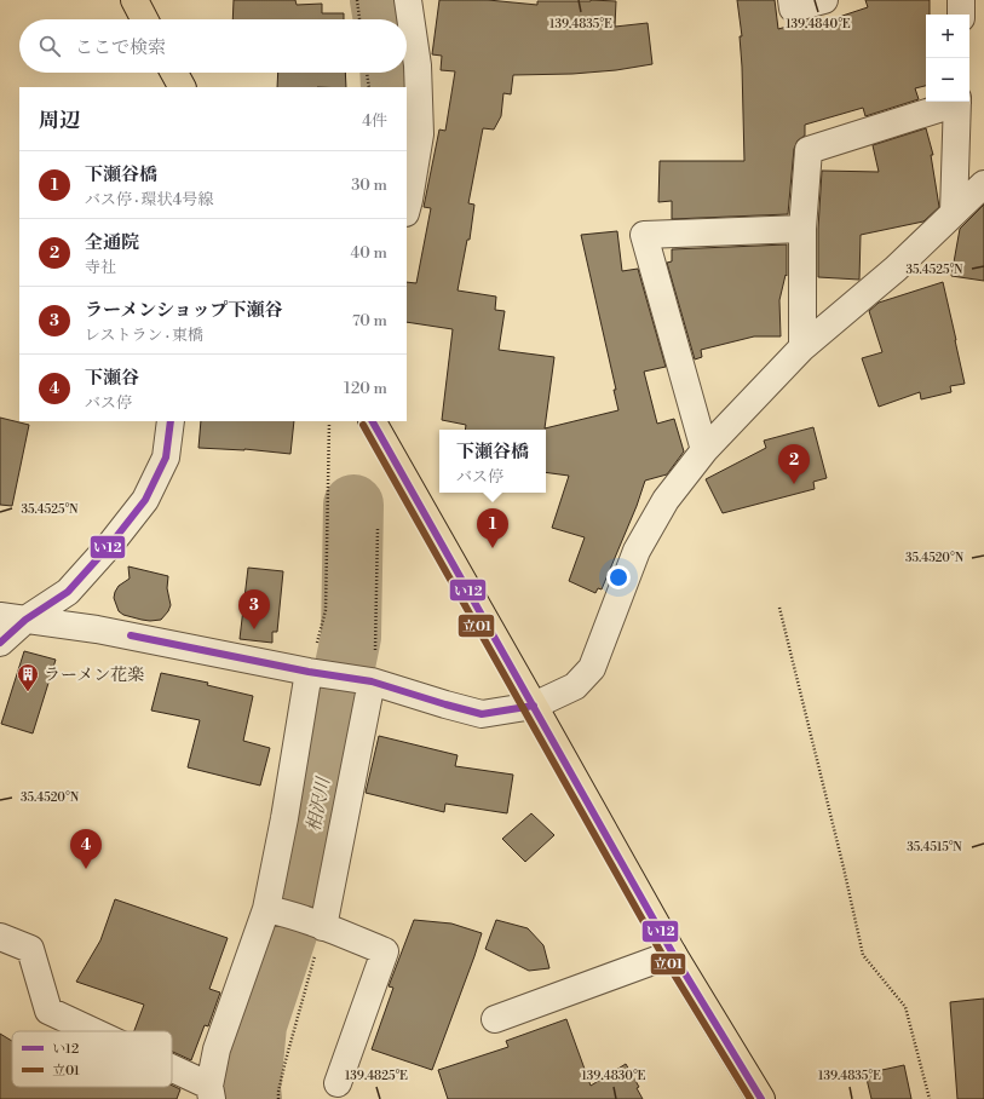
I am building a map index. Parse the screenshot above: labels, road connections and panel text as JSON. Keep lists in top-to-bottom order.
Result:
{
  "water": ["相沢川"],
  "places": {
    "building": ["ラーメン花楽"]
  },
  "lines": ["transit line い12", "transit line 立01"],
  "legend": ["い12", "立01"],
  "page": {
    "map_buttons": ["+", "−"],
    "search": "ここで検索",
    "heading": ["周辺", "4件"],
    "list": [
      {
        "mark": "1",
        "name": "下瀬谷橋",
        "note": "バス停 · 環状4号線",
        "value": "30 m"
      },
      {
        "mark": "2",
        "name": "全通院",
        "note": "寺社",
        "value": "40 m"
      },
      {
        "mark": "3",
        "name": "ラーメンショップ下瀬谷",
        "note": "レストラン · 東橋",
        "value": "70 m"
      },
      {
        "mark": "4",
        "name": "下瀬谷",
        "note": "バス停",
        "value": "120 m"
      }
    ],
    "popup": ["下瀬谷橋", "バス停"],
    "pins": [
      "2",
      "1",
      "3",
      "4"
    ]
  },
  "coordinates": [
    "139.4835°E",
    "139.4840°E",
    "35.4525°N",
    "35.4520°N",
    "35.4515°N",
    "139.4825°E",
    "139.4830°E"
  ]
}
